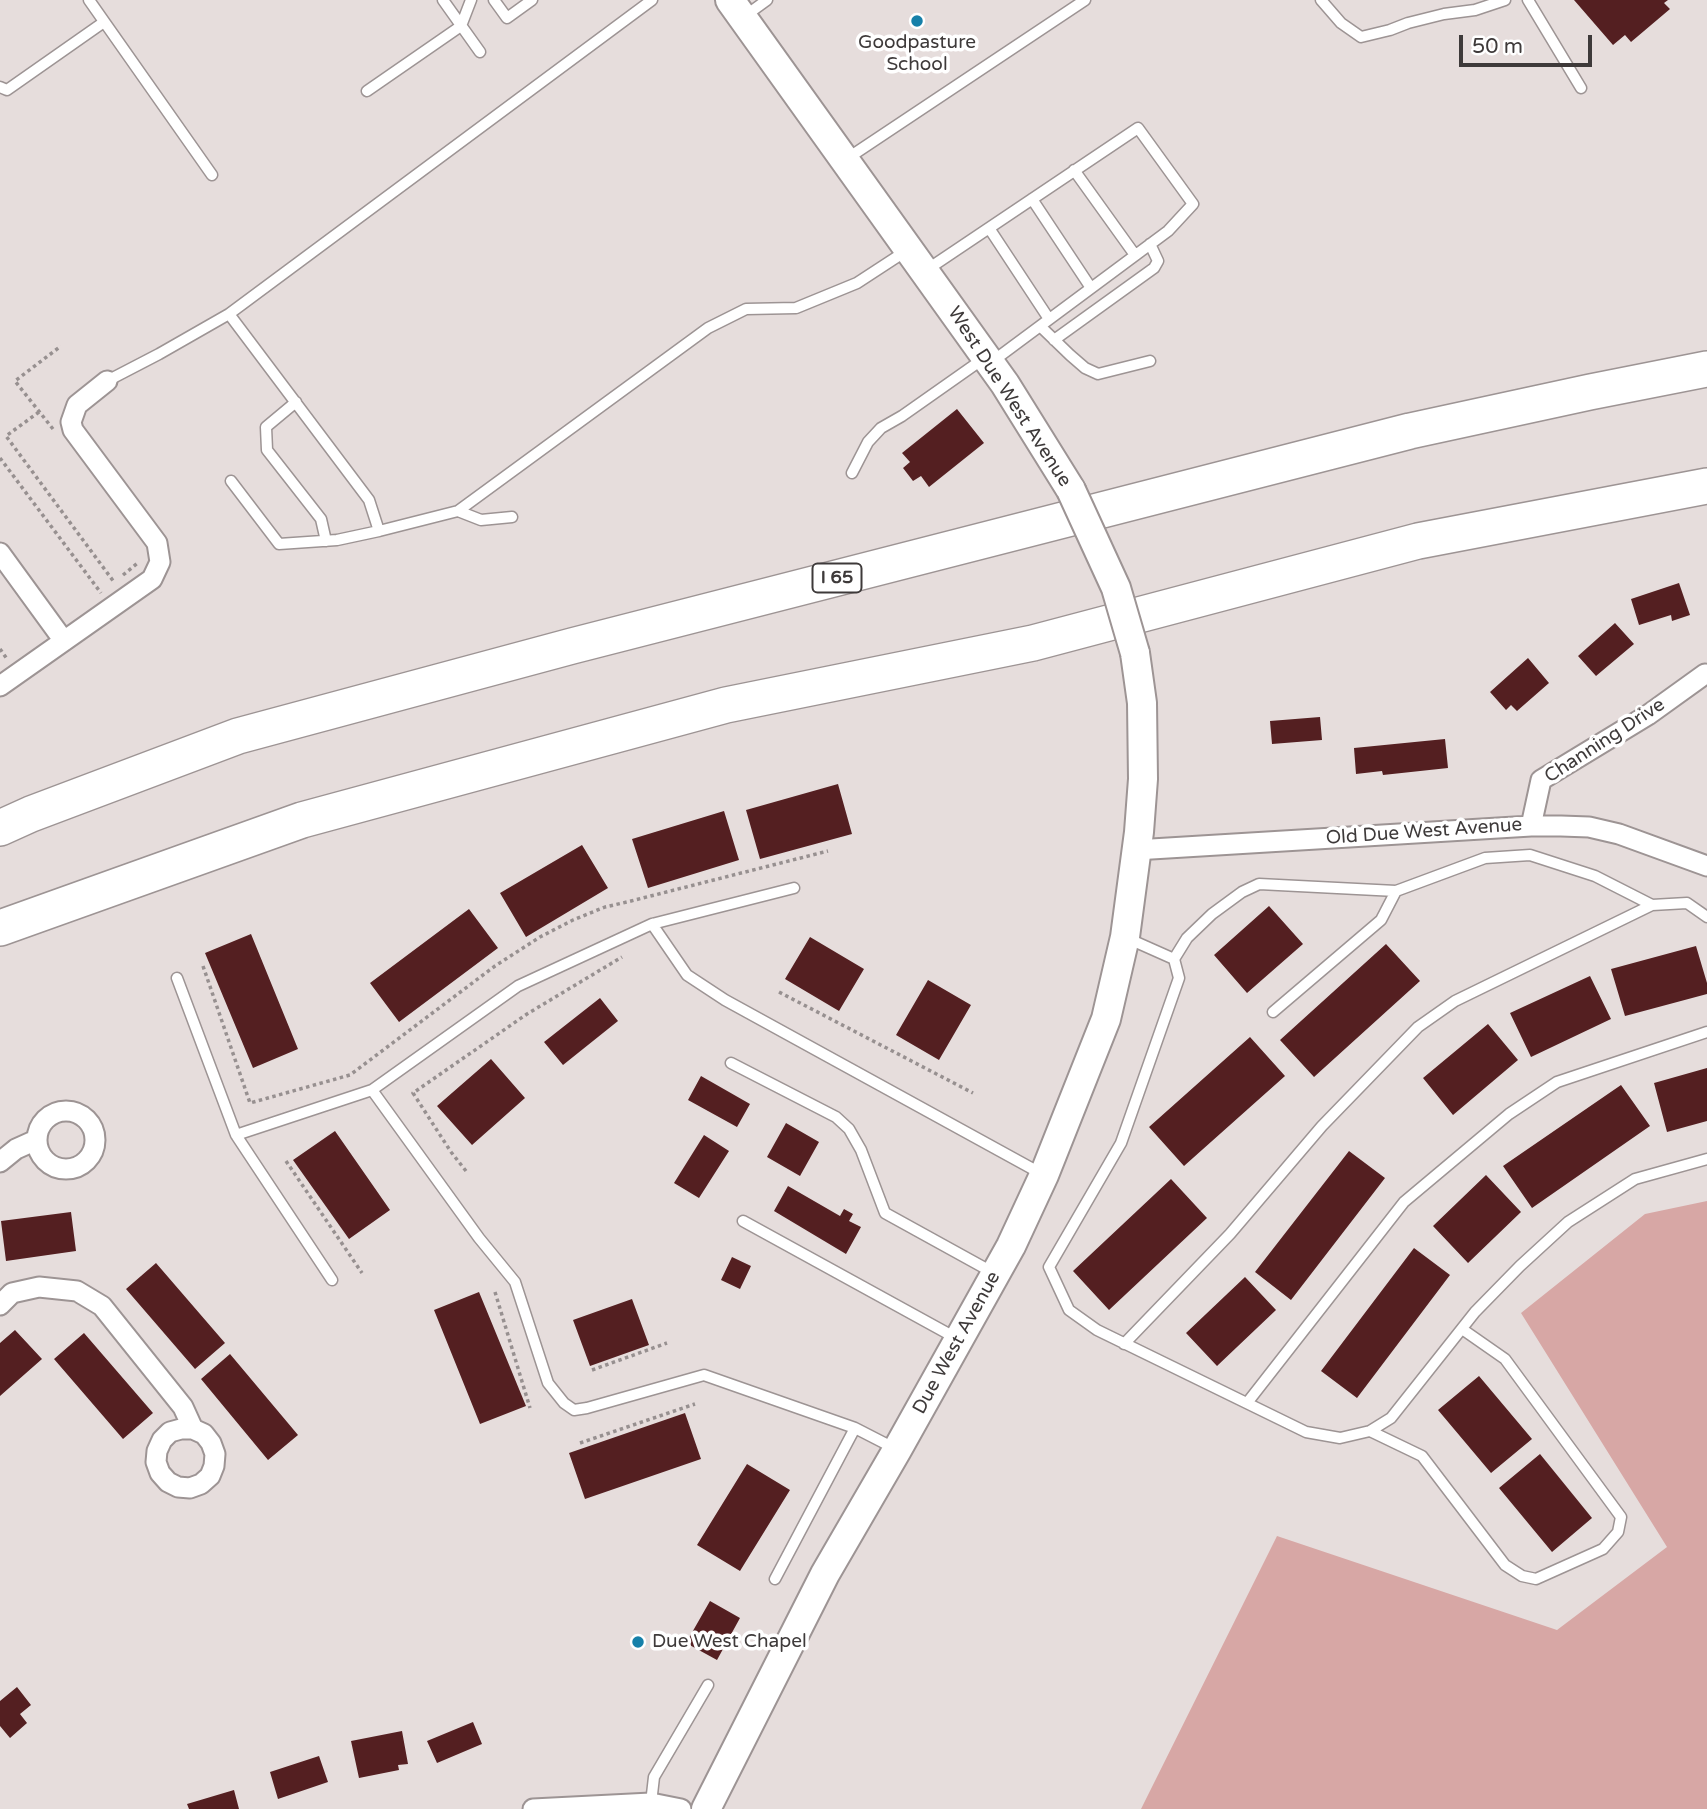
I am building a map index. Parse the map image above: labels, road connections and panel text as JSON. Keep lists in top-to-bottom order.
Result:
{
  "streets": {
    "highway": ["I 65"],
    "main road": ["West Due West Avenue", "Due West Avenue"],
    "street": ["Channing Drive", "Old Due West Avenue"]
  },
  "crossings": [
    ["West Due West Avenue", "Old Due West Avenue"],
    ["West Due West Avenue", "Due West Avenue"],
    ["Channing Drive", "Old Due West Avenue"],
    ["Old Due West Avenue", "Due West Avenue"]
  ],
  "places": ["Goodpasture School", "Due West Chapel"],
  "scale_bar": "50 m"
}
